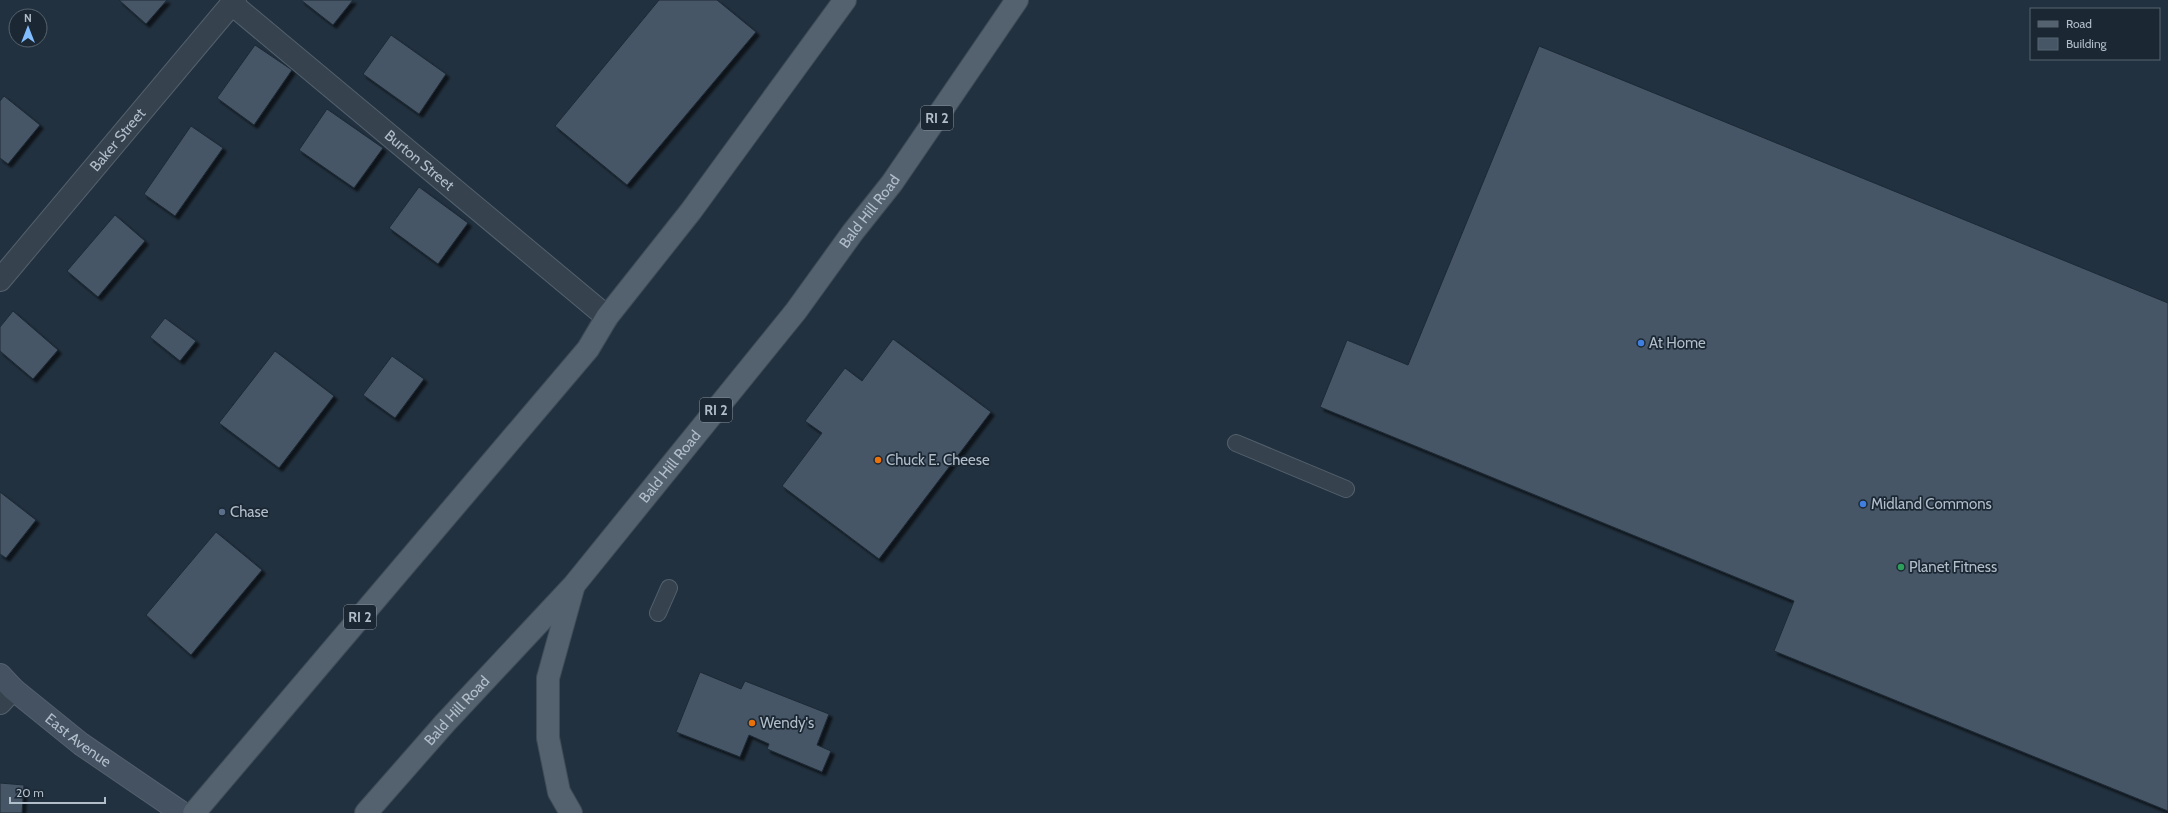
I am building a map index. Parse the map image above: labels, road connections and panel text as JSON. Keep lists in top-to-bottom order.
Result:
{
  "streets": {
    "main road": ["RI 2", "Bald Hill Road", "East Avenue"],
    "street": ["Baker Street", "Burton Street"]
  },
  "crossings": [
    ["RI 2", "Burton Street"],
    ["Baker Street", "Burton Street"]
  ],
  "places": [
    "At Home",
    "Chuck E. Cheese",
    "Midland Commons",
    "Chase",
    "Planet Fitness",
    "Wendy's"
  ],
  "legend": ["Road", "Building"],
  "scale_bar": "20 m",
  "north": "top"
}
